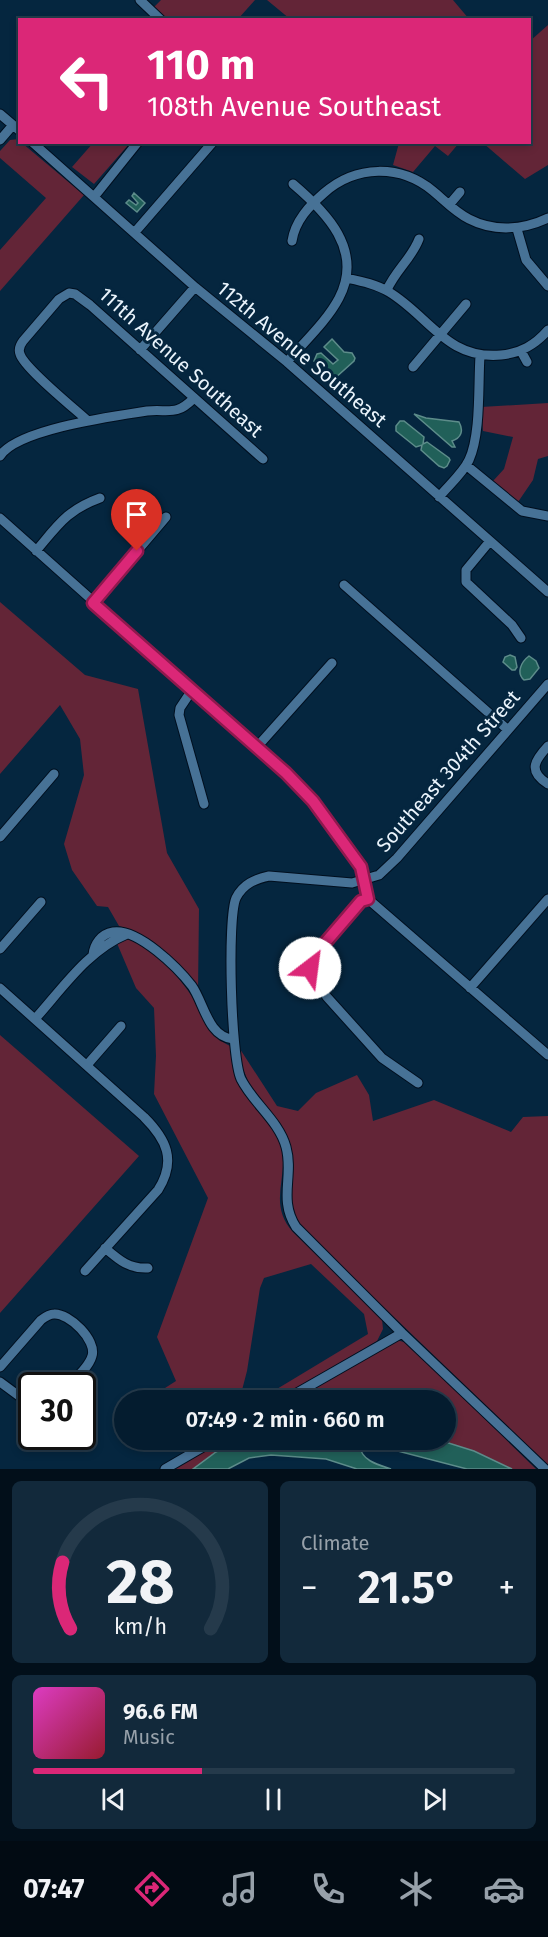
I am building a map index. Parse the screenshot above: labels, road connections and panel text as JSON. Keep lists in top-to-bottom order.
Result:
{
  "streets": {
    "street": ["112th Avenue Southeast", "111th Avenue Southeast", "Southeast 304th Street"]
  },
  "page": {
    "turn": ["110 m", "108th Avenue Southeast"],
    "limit": "30",
    "trip": "07:49 · 2 min · 660 m",
    "tile": "Climate",
    "heat": ["−", "21.5°", "+"],
    "song": ["96.6 FM", "Music"],
    "tabs": "07:47",
    "gauge": ["28", "km/h"]
  }
}
